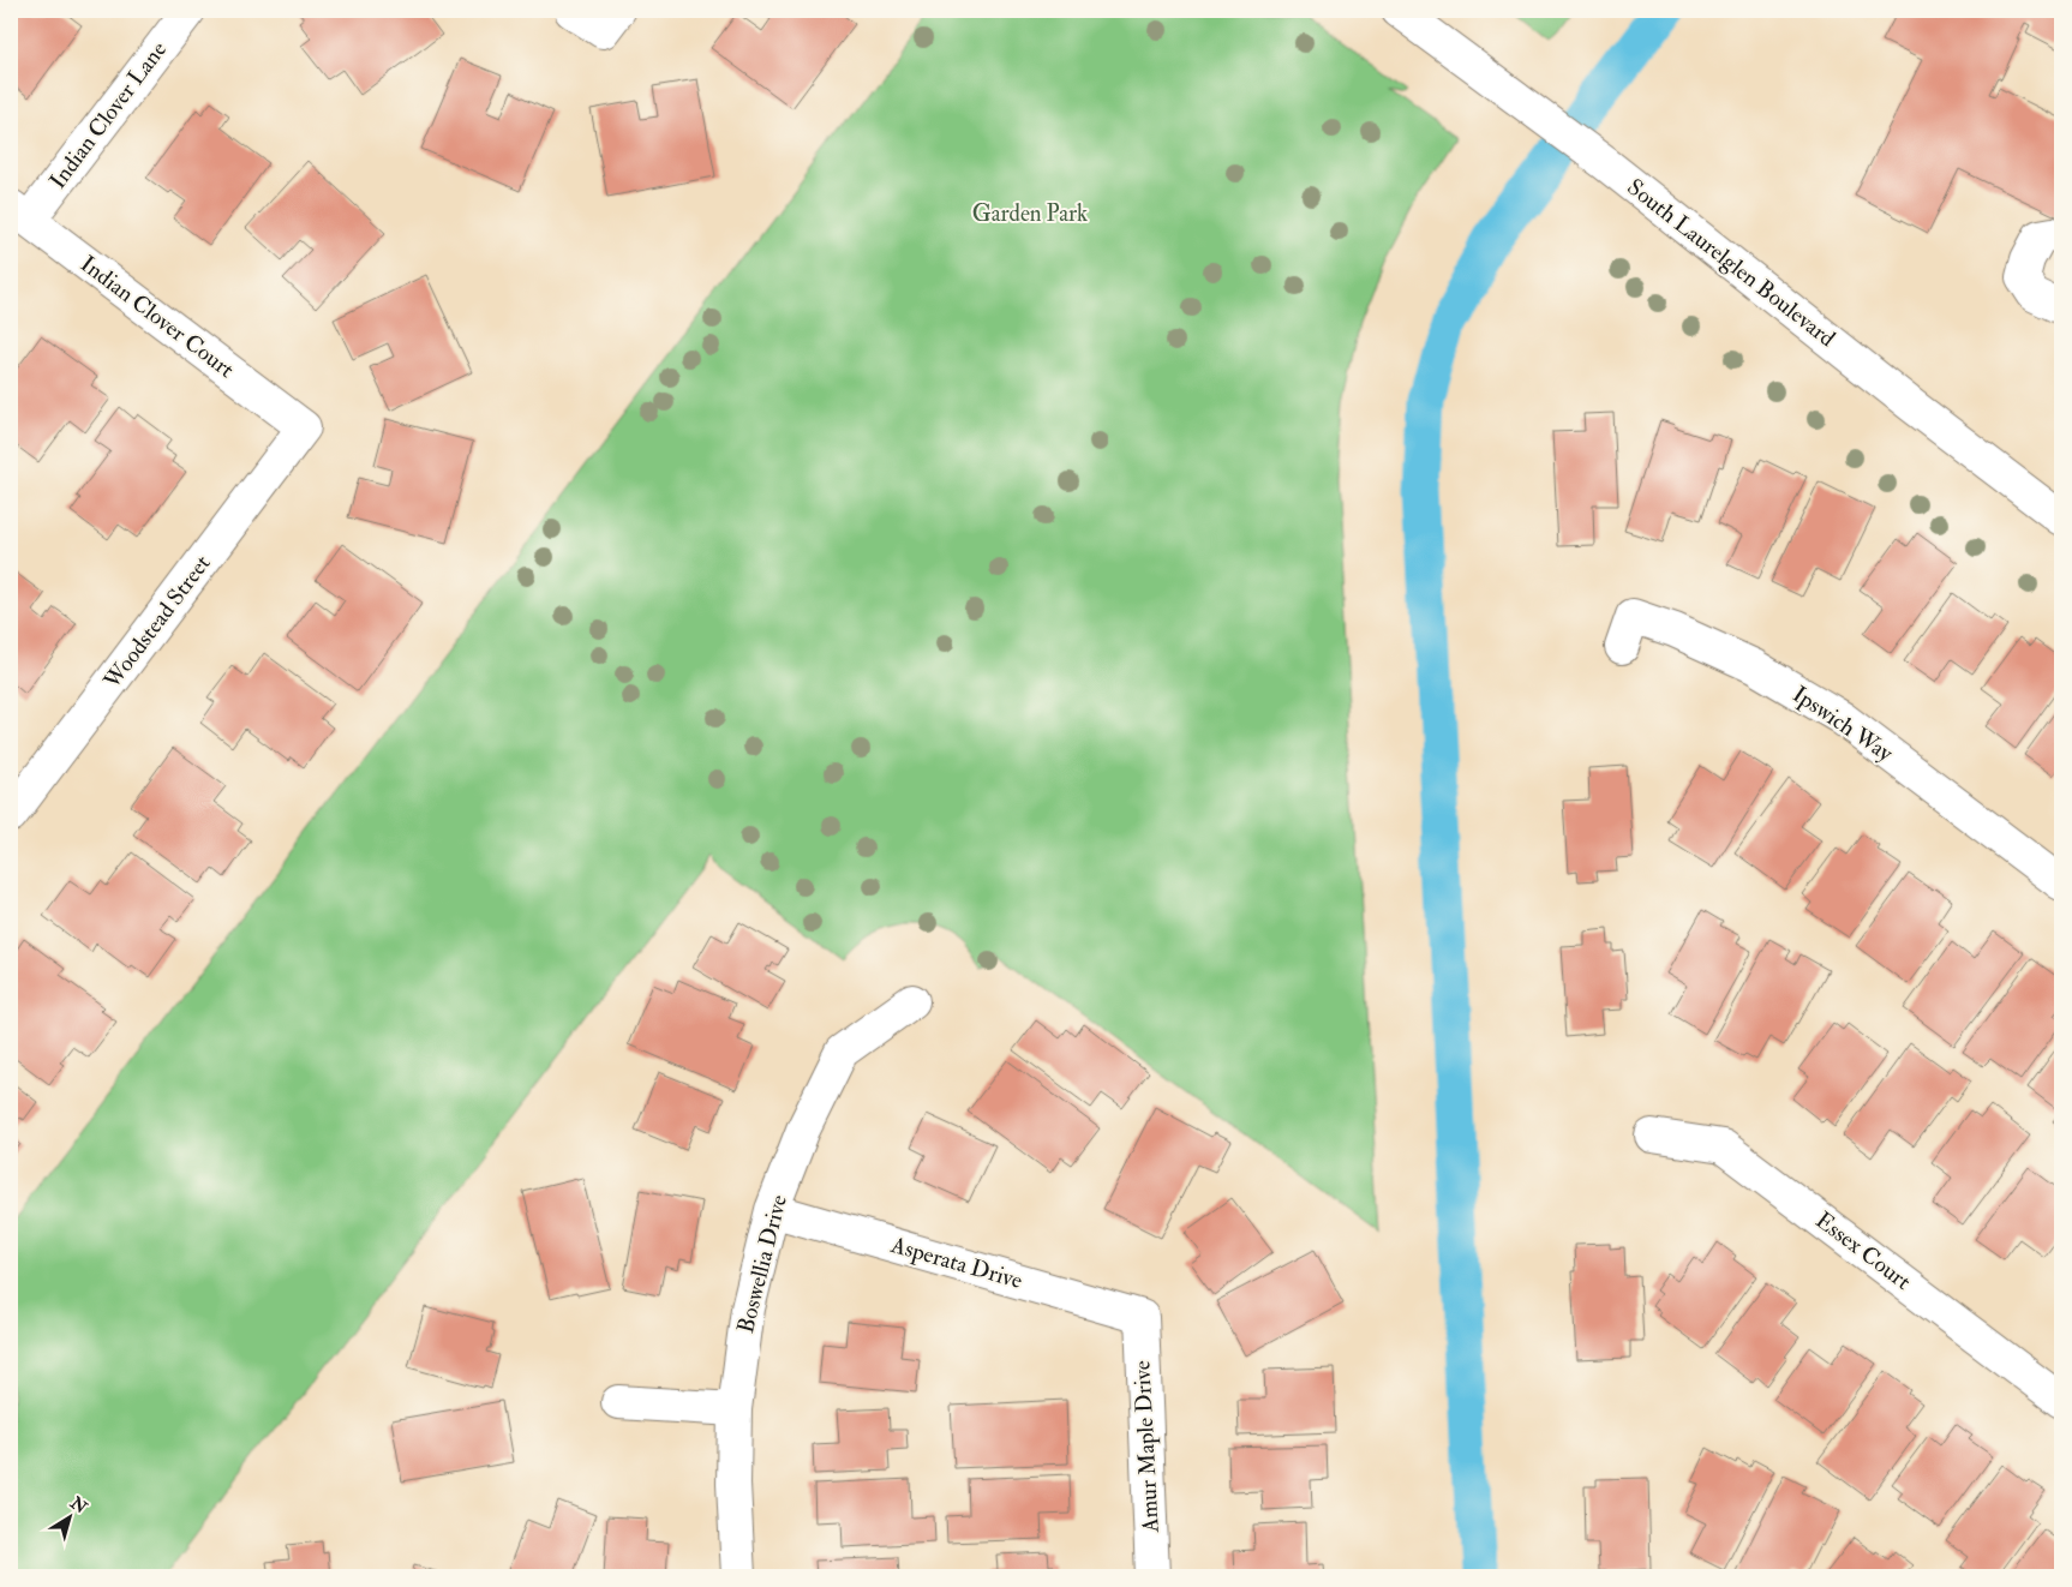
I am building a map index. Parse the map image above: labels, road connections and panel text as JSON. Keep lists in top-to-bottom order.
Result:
{
  "streets": {
    "street": [
      "Indian Clover Lane",
      "South Laurelglen Boulevard",
      "Indian Clover Court",
      "Woodstead Street",
      "Ipswich Way",
      "Essex Court",
      "Asperata Drive",
      "Boswellia Drive",
      "Amur Maple Drive"
    ]
  },
  "crossings": [
    ["Indian Clover Lane", "Indian Clover Court"],
    ["Indian Clover Court", "Woodstead Street"],
    ["Asperata Drive", "Boswellia Drive"],
    ["Asperata Drive", "Amur Maple Drive"]
  ],
  "parks": ["Garden Park"],
  "north": "top right"
}
